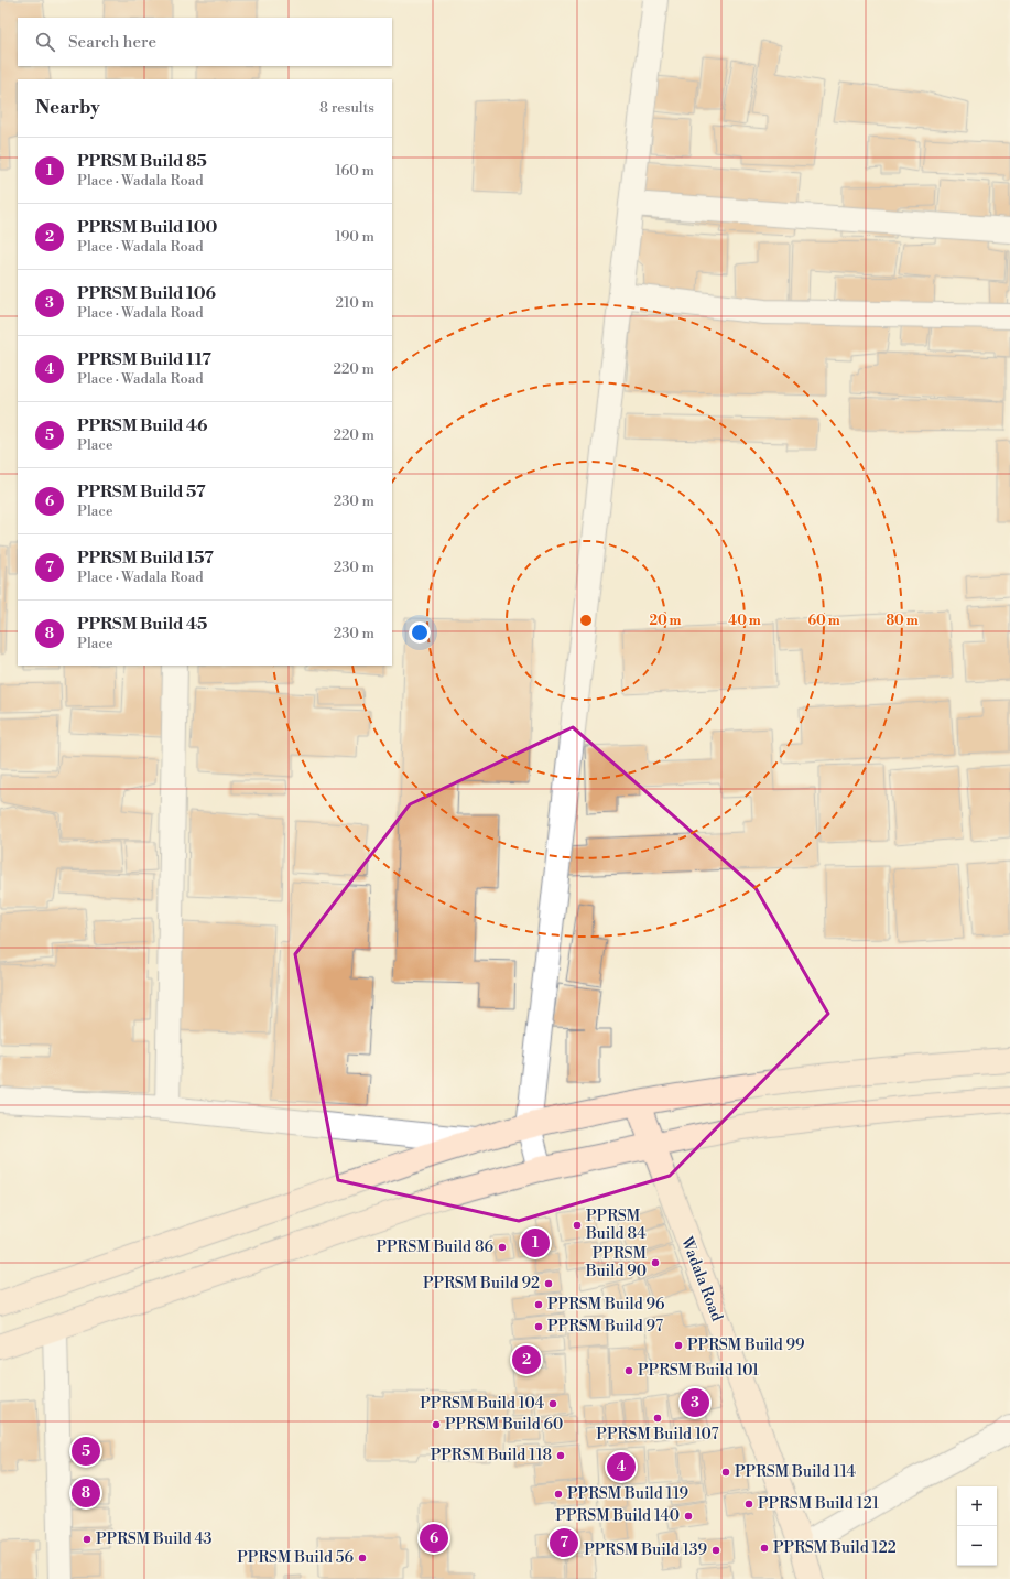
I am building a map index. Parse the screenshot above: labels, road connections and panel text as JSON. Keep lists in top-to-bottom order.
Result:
{
  "streets": {
    "main road": ["Wadala Road"]
  },
  "places": [
    "PPRSM Build 84",
    "PPRSM Build 86",
    "PPRSM Build 90",
    "PPRSM Build 92",
    "PPRSM Build 96",
    "PPRSM Build 97",
    "PPRSM Build 99",
    "PPRSM Build 101",
    "PPRSM Build 104",
    "PPRSM Build 107",
    "PPRSM Build 60",
    "PPRSM Build 118",
    "PPRSM Build 114",
    "PPRSM Build 119",
    "PPRSM Build 121",
    "PPRSM Build 140",
    "PPRSM Build 43",
    "PPRSM Build 122",
    "PPRSM Build 139",
    "PPRSM Build 56"
  ],
  "page": {
    "search": "Search here",
    "heading": ["Nearby", "8 results"],
    "list": [
      {
        "mark": "1",
        "name": "PPRSM Build 85",
        "note": "Place · Wadala Road",
        "value": "160 m"
      },
      {
        "mark": "2",
        "name": "PPRSM Build 100",
        "note": "Place · Wadala Road",
        "value": "190 m"
      },
      {
        "mark": "3",
        "name": "PPRSM Build 106",
        "note": "Place · Wadala Road",
        "value": "210 m"
      },
      {
        "mark": "4",
        "name": "PPRSM Build 117",
        "note": "Place · Wadala Road",
        "value": "220 m"
      },
      {
        "mark": "5",
        "name": "PPRSM Build 46",
        "note": "Place",
        "value": "220 m"
      },
      {
        "mark": "6",
        "name": "PPRSM Build 57",
        "note": "Place",
        "value": "230 m"
      },
      {
        "mark": "7",
        "name": "PPRSM Build 157",
        "note": "Place · Wadala Road",
        "value": "230 m"
      },
      {
        "mark": "8",
        "name": "PPRSM Build 45",
        "note": "Place",
        "value": "230 m"
      }
    ],
    "pins": [
      "1",
      "2",
      "3",
      "5",
      "4",
      "8",
      "6",
      "7"
    ],
    "map_buttons": ["+", "−"]
  },
  "rings": [
    "20 m",
    "40 m",
    "60 m",
    "80 m"
  ]
}
